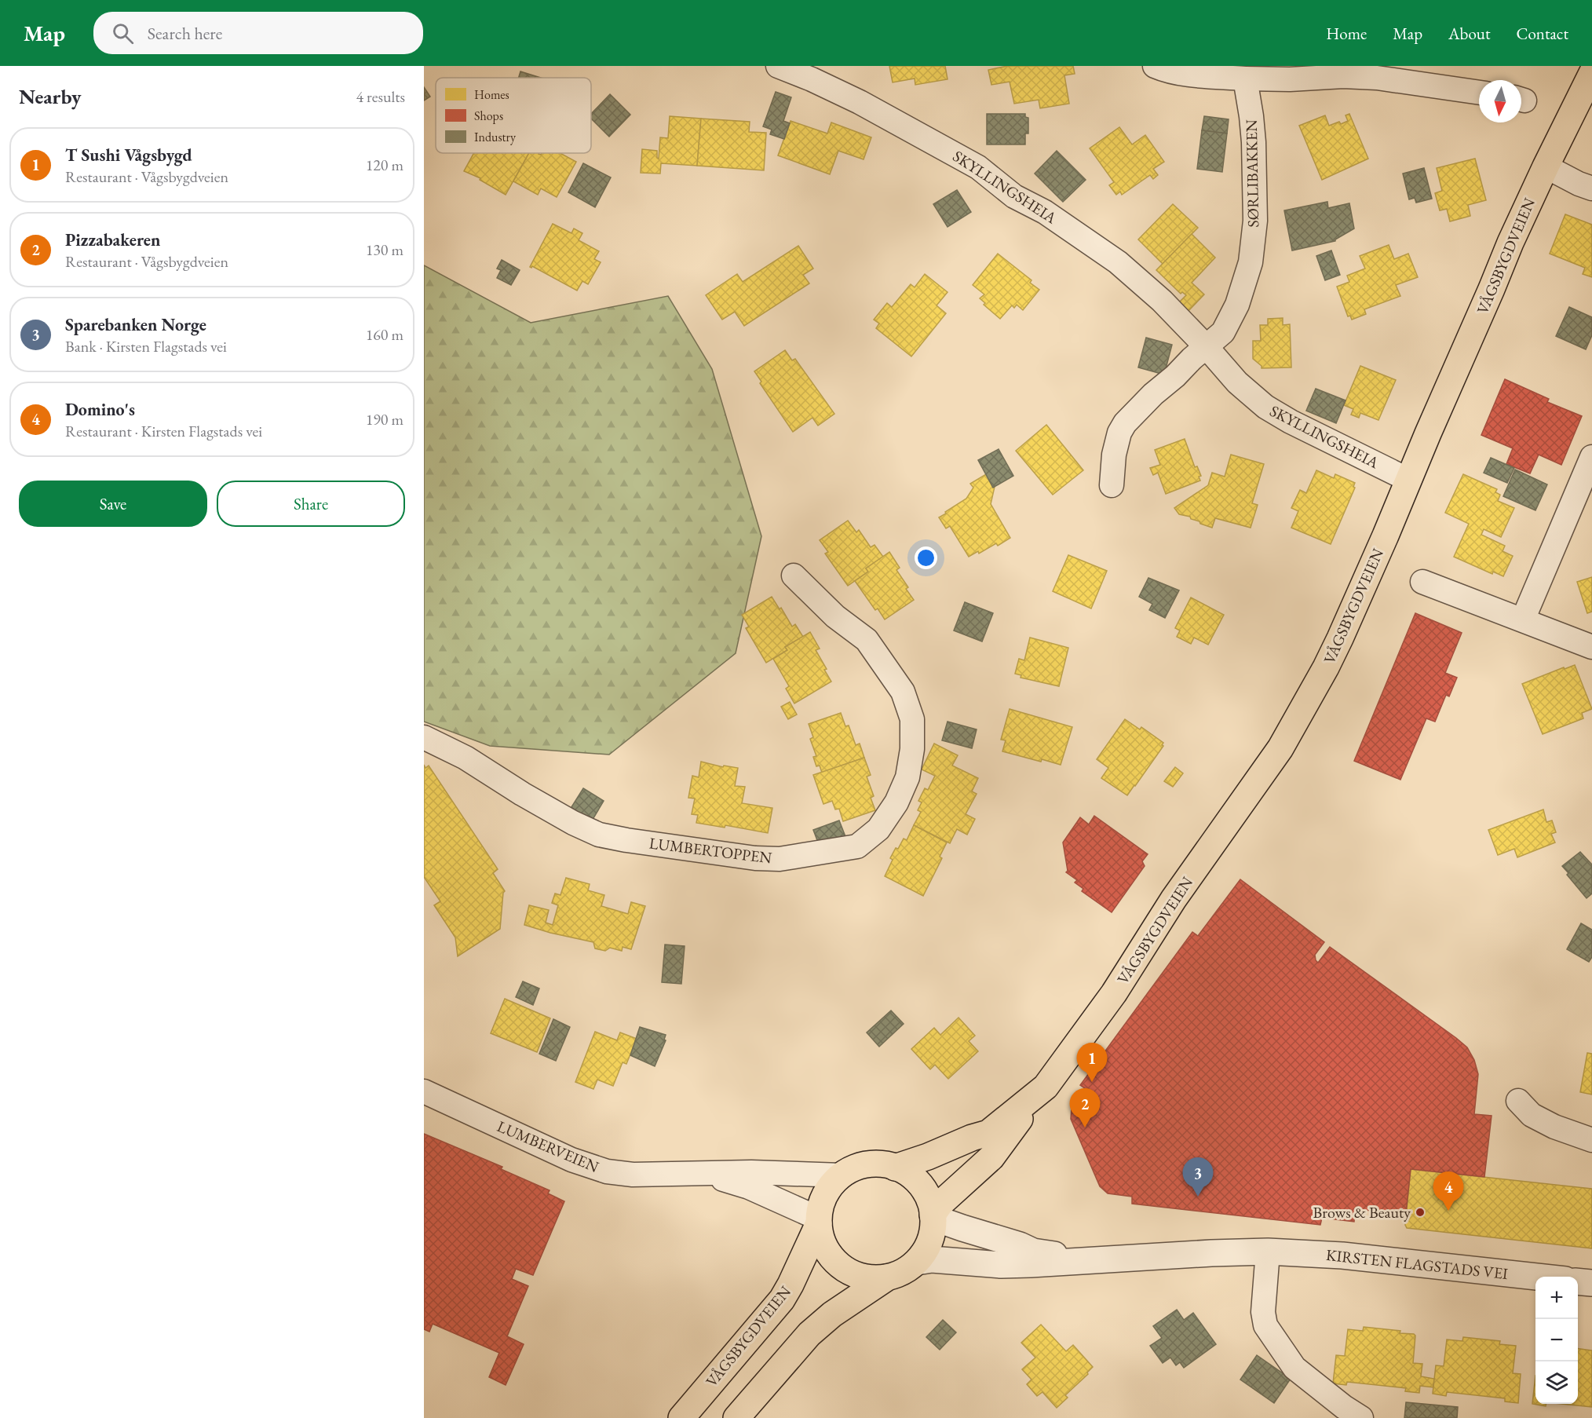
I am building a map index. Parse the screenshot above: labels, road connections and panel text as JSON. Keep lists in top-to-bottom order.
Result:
{
  "streets": {
    "main road": ["VÅGSBYGDVEIEN"],
    "street": [
      "SØRLIBAKKEN",
      "SKYLLINGSHEIA",
      "LUMBERTOPPEN",
      "LUMBERVEIEN",
      "KIRSTEN FLAGSTADS VEI"
    ]
  },
  "crossings": [
    ["SØRLIBAKKEN", "SKYLLINGSHEIA"],
    ["SKYLLINGSHEIA", "VÅGSBYGDVEIEN"],
    ["VÅGSBYGDVEIEN", "LUMBERVEIEN"],
    ["VÅGSBYGDVEIEN", "KIRSTEN FLAGSTADS VEI"],
    ["LUMBERVEIEN", "KIRSTEN FLAGSTADS VEI"]
  ],
  "places": ["Brows & Beauty"],
  "legend": ["Homes", "Shops", "Industry"],
  "north": "bottom",
  "page": {
    "header": "Map",
    "search": "Search here",
    "nav": [
      "Home",
      "Map",
      "About",
      "Contact"
    ],
    "heading": ["Nearby", "4 results"],
    "list": [
      {
        "mark": "1",
        "name": "T Sushi Vågsbygd",
        "note": "Restaurant · Vågsbygdveien",
        "value": "120 m"
      },
      {
        "mark": "2",
        "name": "Pizzabakeren",
        "note": "Restaurant · Vågsbygdveien",
        "value": "130 m"
      },
      {
        "mark": "3",
        "name": "Sparebanken Norge",
        "note": "Bank · Kirsten Flagstads vei",
        "value": "160 m"
      },
      {
        "mark": "4",
        "name": "Domino's",
        "note": "Restaurant · Kirsten Flagstads vei",
        "value": "190 m"
      }
    ],
    "buttons": ["Save", "Share"],
    "pins": [
      "1",
      "2",
      "3",
      "4"
    ],
    "map_buttons": ["+", "−"]
  }
}
